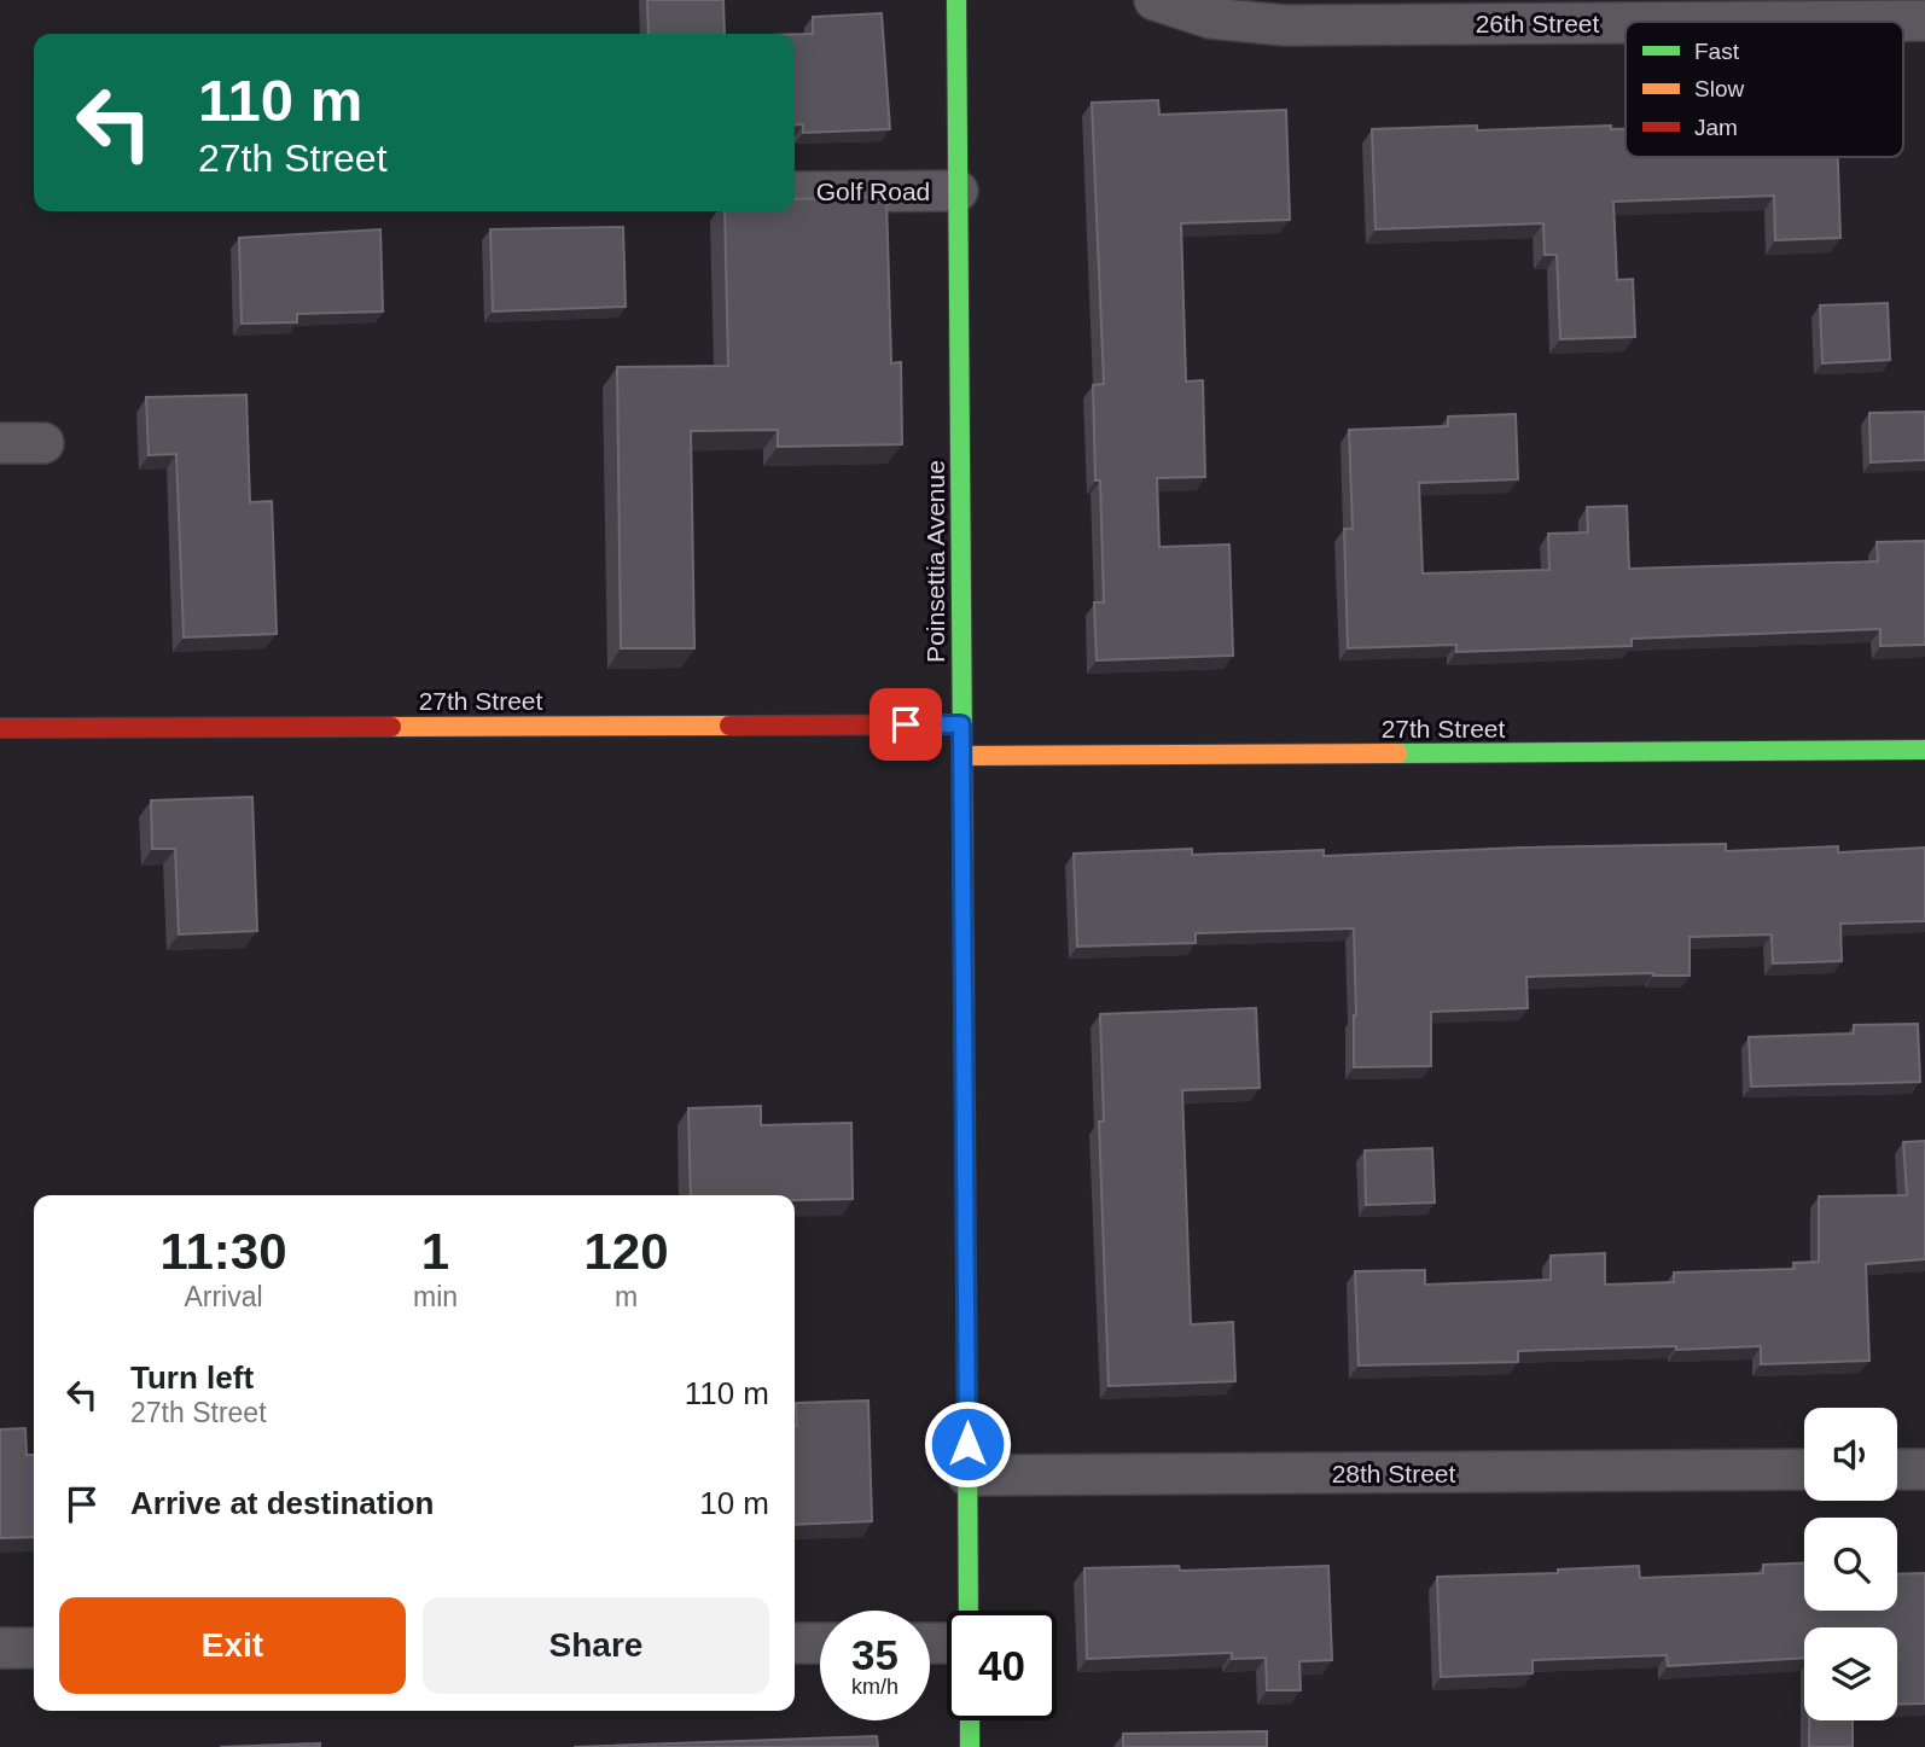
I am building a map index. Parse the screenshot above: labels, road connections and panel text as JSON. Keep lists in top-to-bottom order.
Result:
{
  "streets": {
    "street": [
      "26th Street",
      "Golf Road",
      "Poinsettia Avenue",
      "27th Street",
      "28th Street"
    ]
  },
  "crossings": [
    ["Golf Road", "Poinsettia Avenue"],
    ["Poinsettia Avenue", "27th Street"],
    ["Poinsettia Avenue", "28th Street"]
  ],
  "legend": ["Fast", "Slow", "Jam"],
  "page": {
    "turn": ["110 m", "27th Street"],
    "eta": [
      "11:30",
      "Arrival",
      "1",
      "min",
      "120",
      "m"
    ],
    "list": [
      {
        "name": "Turn left",
        "note": "27th Street",
        "value": "110 m"
      },
      {
        "name": "Arrive at destination",
        "value": "10 m"
      }
    ],
    "buttons": ["Exit", "Share"],
    "speed": "35 km/h",
    "limit": "40"
  }
}
